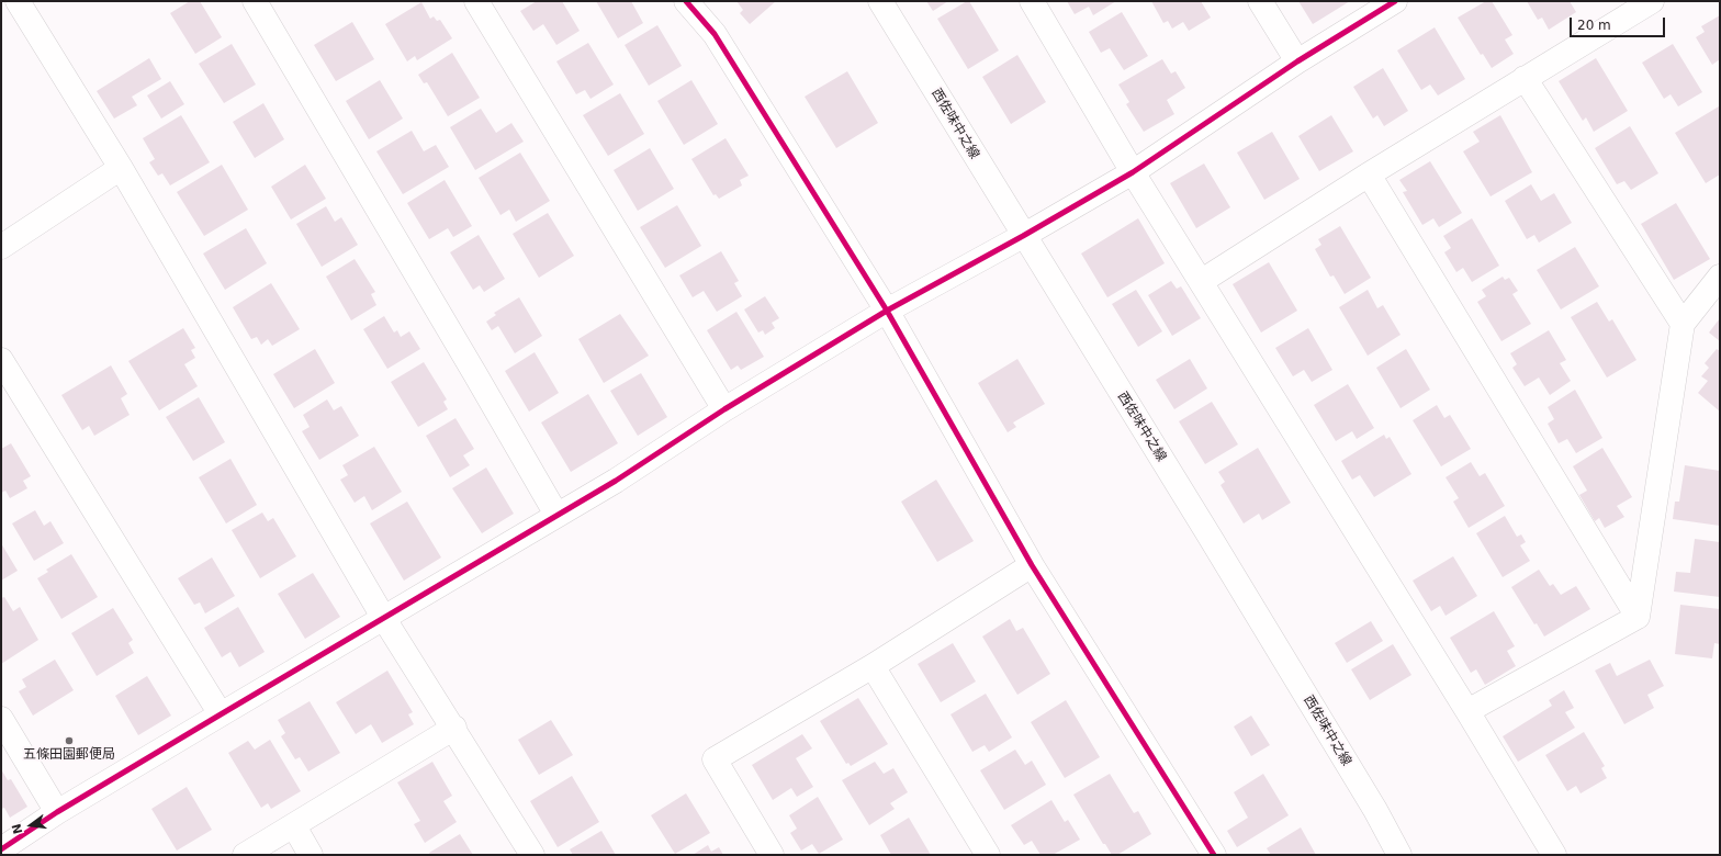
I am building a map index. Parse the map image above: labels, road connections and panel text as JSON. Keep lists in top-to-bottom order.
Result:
{
  "streets": {
    "street": ["西佐味中之線"]
  },
  "places": ["五條田園郵便局"],
  "scale_bar": "20 m",
  "north": "left"
}
